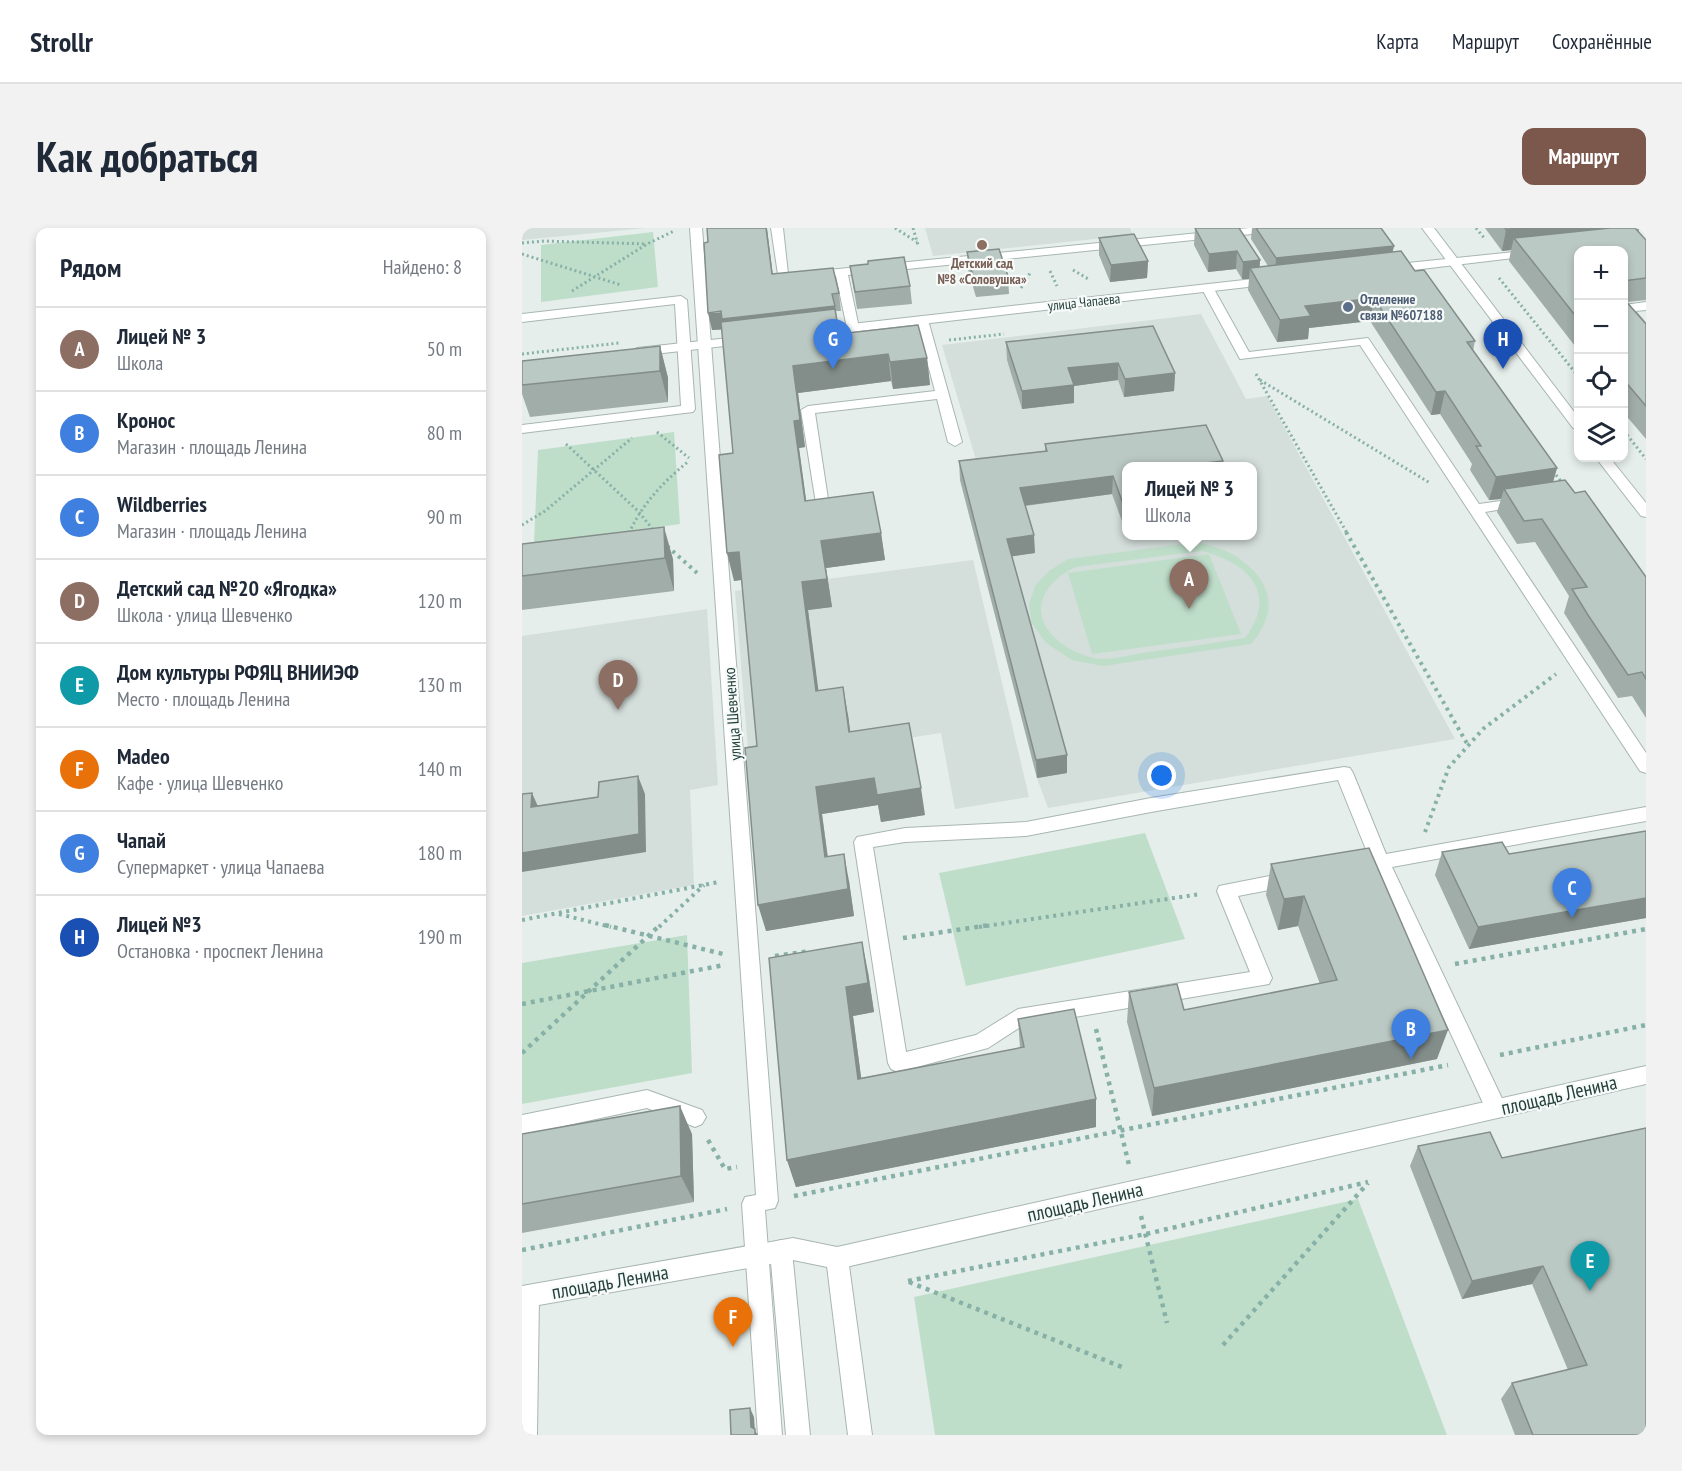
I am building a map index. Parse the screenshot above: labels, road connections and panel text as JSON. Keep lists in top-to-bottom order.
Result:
{
  "streets": {
    "street": ["улица Чапаева", "улица Шевченко", "площадь Ленина"]
  },
  "crossings": [
    ["улица Шевченко", "площадь Ленина"]
  ],
  "places": ["Детский сад №8 «Соловушка»", "Отделение связи №607188"],
  "page": {
    "header": "Strollr",
    "nav": ["Карта", "Маршрут", "Сохранённые"],
    "buttons": "Маршрут",
    "title": "Как добраться",
    "heading": ["Рядом", "Найдено: 8"],
    "map_buttons": ["+", "−"],
    "list": [
      {
        "mark": "A",
        "name": "Лицей № 3",
        "note": "Школа",
        "value": "50 m"
      },
      {
        "mark": "B",
        "name": "Кронос",
        "note": "Магазин · площадь Ленина",
        "value": "80 m"
      },
      {
        "mark": "C",
        "name": "Wildberries",
        "note": "Магазин · площадь Ленина",
        "value": "90 m"
      },
      {
        "mark": "D",
        "name": "Детский сад №20 «Ягодка»",
        "note": "Школа · улица Шевченко",
        "value": "120 m"
      },
      {
        "mark": "E",
        "name": "Дом культуры РФЯЦ ВНИИЭФ",
        "note": "Место · площадь Ленина",
        "value": "130 m"
      },
      {
        "mark": "F",
        "name": "Madeo",
        "note": "Кафе · улица Шевченко",
        "value": "140 m"
      },
      {
        "mark": "G",
        "name": "Чапай",
        "note": "Супермаркет · улица Чапаева",
        "value": "180 m"
      },
      {
        "mark": "H",
        "name": "Лицей №3",
        "note": "Остановка · проспект Ленина",
        "value": "190 m"
      }
    ],
    "pins": [
      "G",
      "H",
      "A",
      "D",
      "C",
      "B",
      "E",
      "F"
    ],
    "popup": ["Лицей № 3", "Школа"]
  }
}
